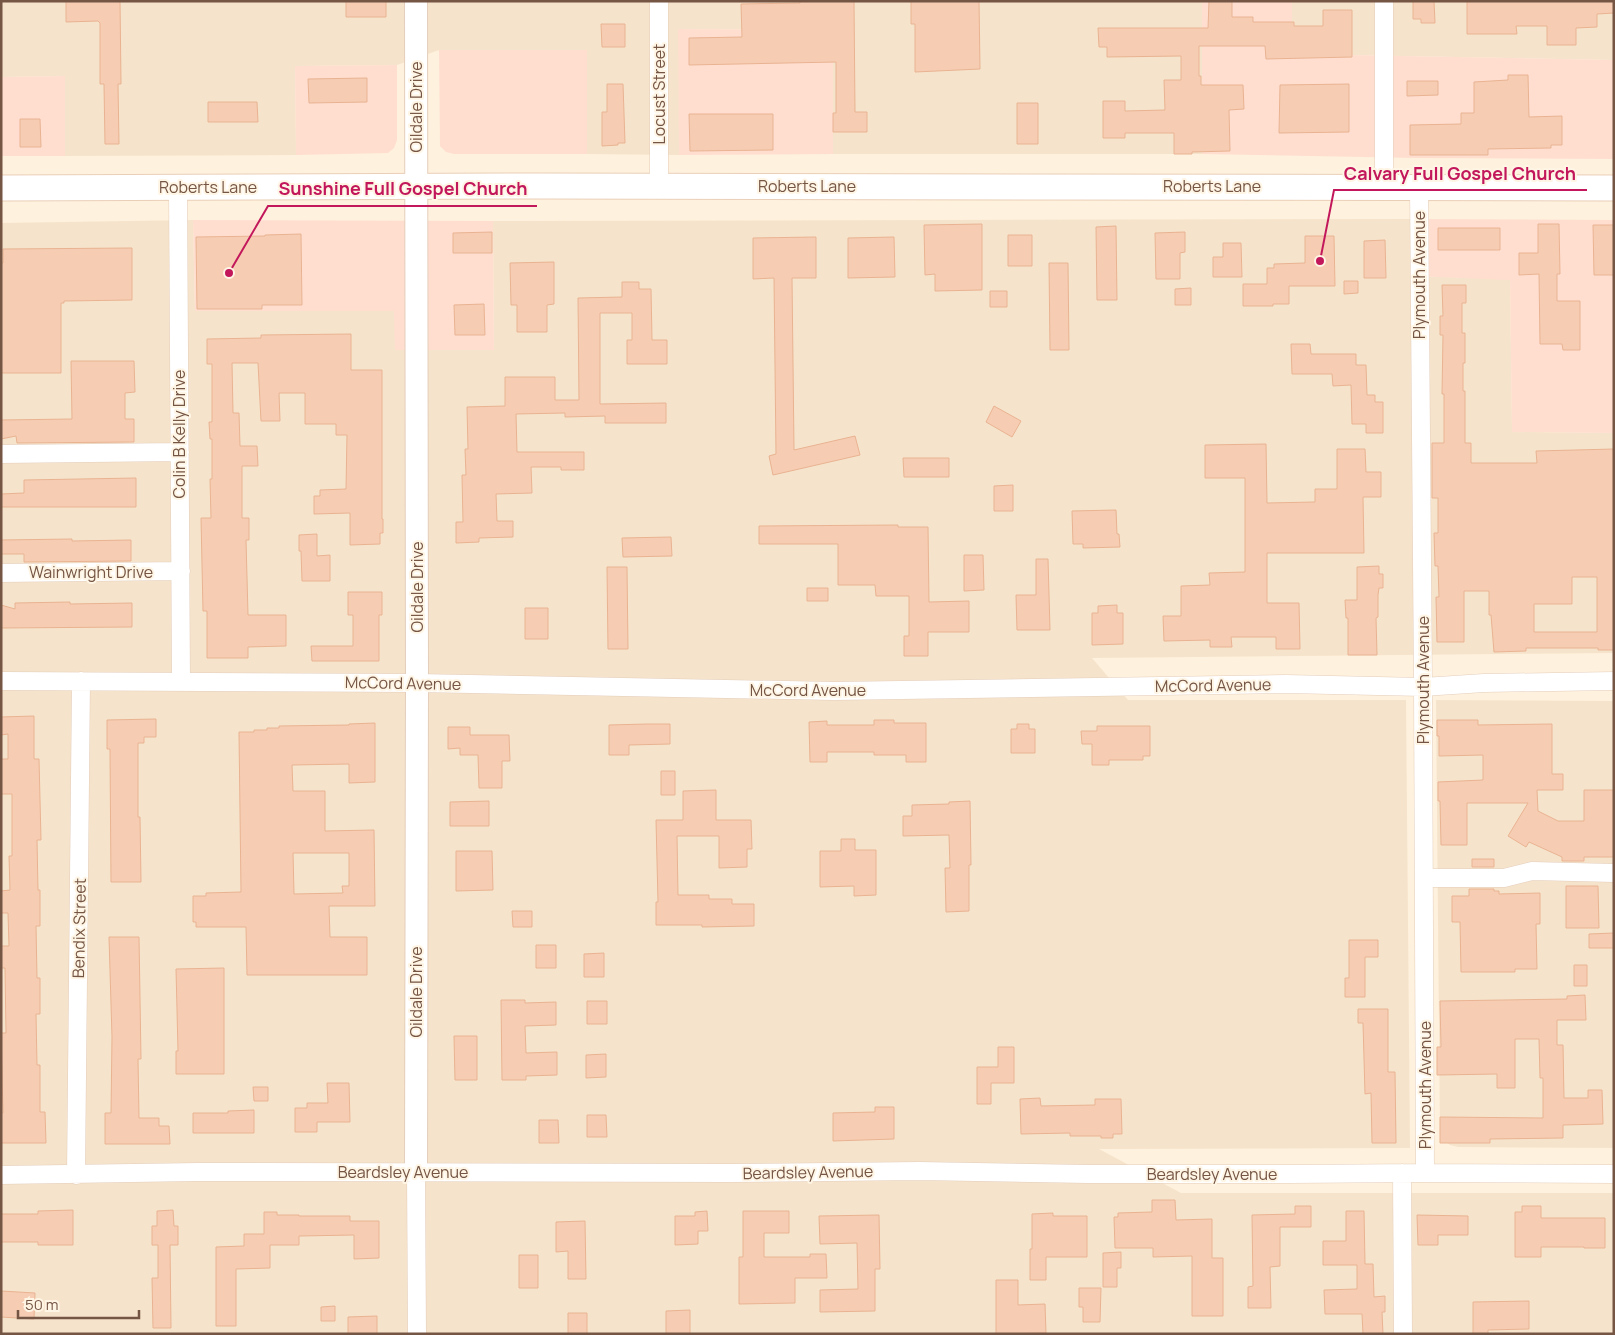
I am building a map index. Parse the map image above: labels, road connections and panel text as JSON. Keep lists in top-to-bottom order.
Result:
{
  "streets": {
    "main road": ["Roberts Lane"],
    "street": [
      "Locust Street",
      "Oildale Drive",
      "Plymouth Avenue",
      "Colin B Kelly Drive",
      "Wainwright Drive",
      "McCord Avenue",
      "Bendix Street",
      "Beardsley Avenue"
    ]
  },
  "crossings": [
    ["Locust Street", "Roberts Lane"],
    ["Oildale Drive", "Roberts Lane"],
    ["Oildale Drive", "McCord Avenue"],
    ["Oildale Drive", "Beardsley Avenue"],
    ["Roberts Lane", "Plymouth Avenue"],
    ["Roberts Lane", "Colin B Kelly Drive"],
    ["Plymouth Avenue", "McCord Avenue"],
    ["Plymouth Avenue", "Beardsley Avenue"],
    ["Colin B Kelly Drive", "Wainwright Drive"],
    ["Colin B Kelly Drive", "McCord Avenue"],
    ["McCord Avenue", "Bendix Street"],
    ["Bendix Street", "Beardsley Avenue"]
  ],
  "places": ["Calvary Full Gospel Church", "Sunshine Full Gospel Church"],
  "scale_bar": "50 m"
}
